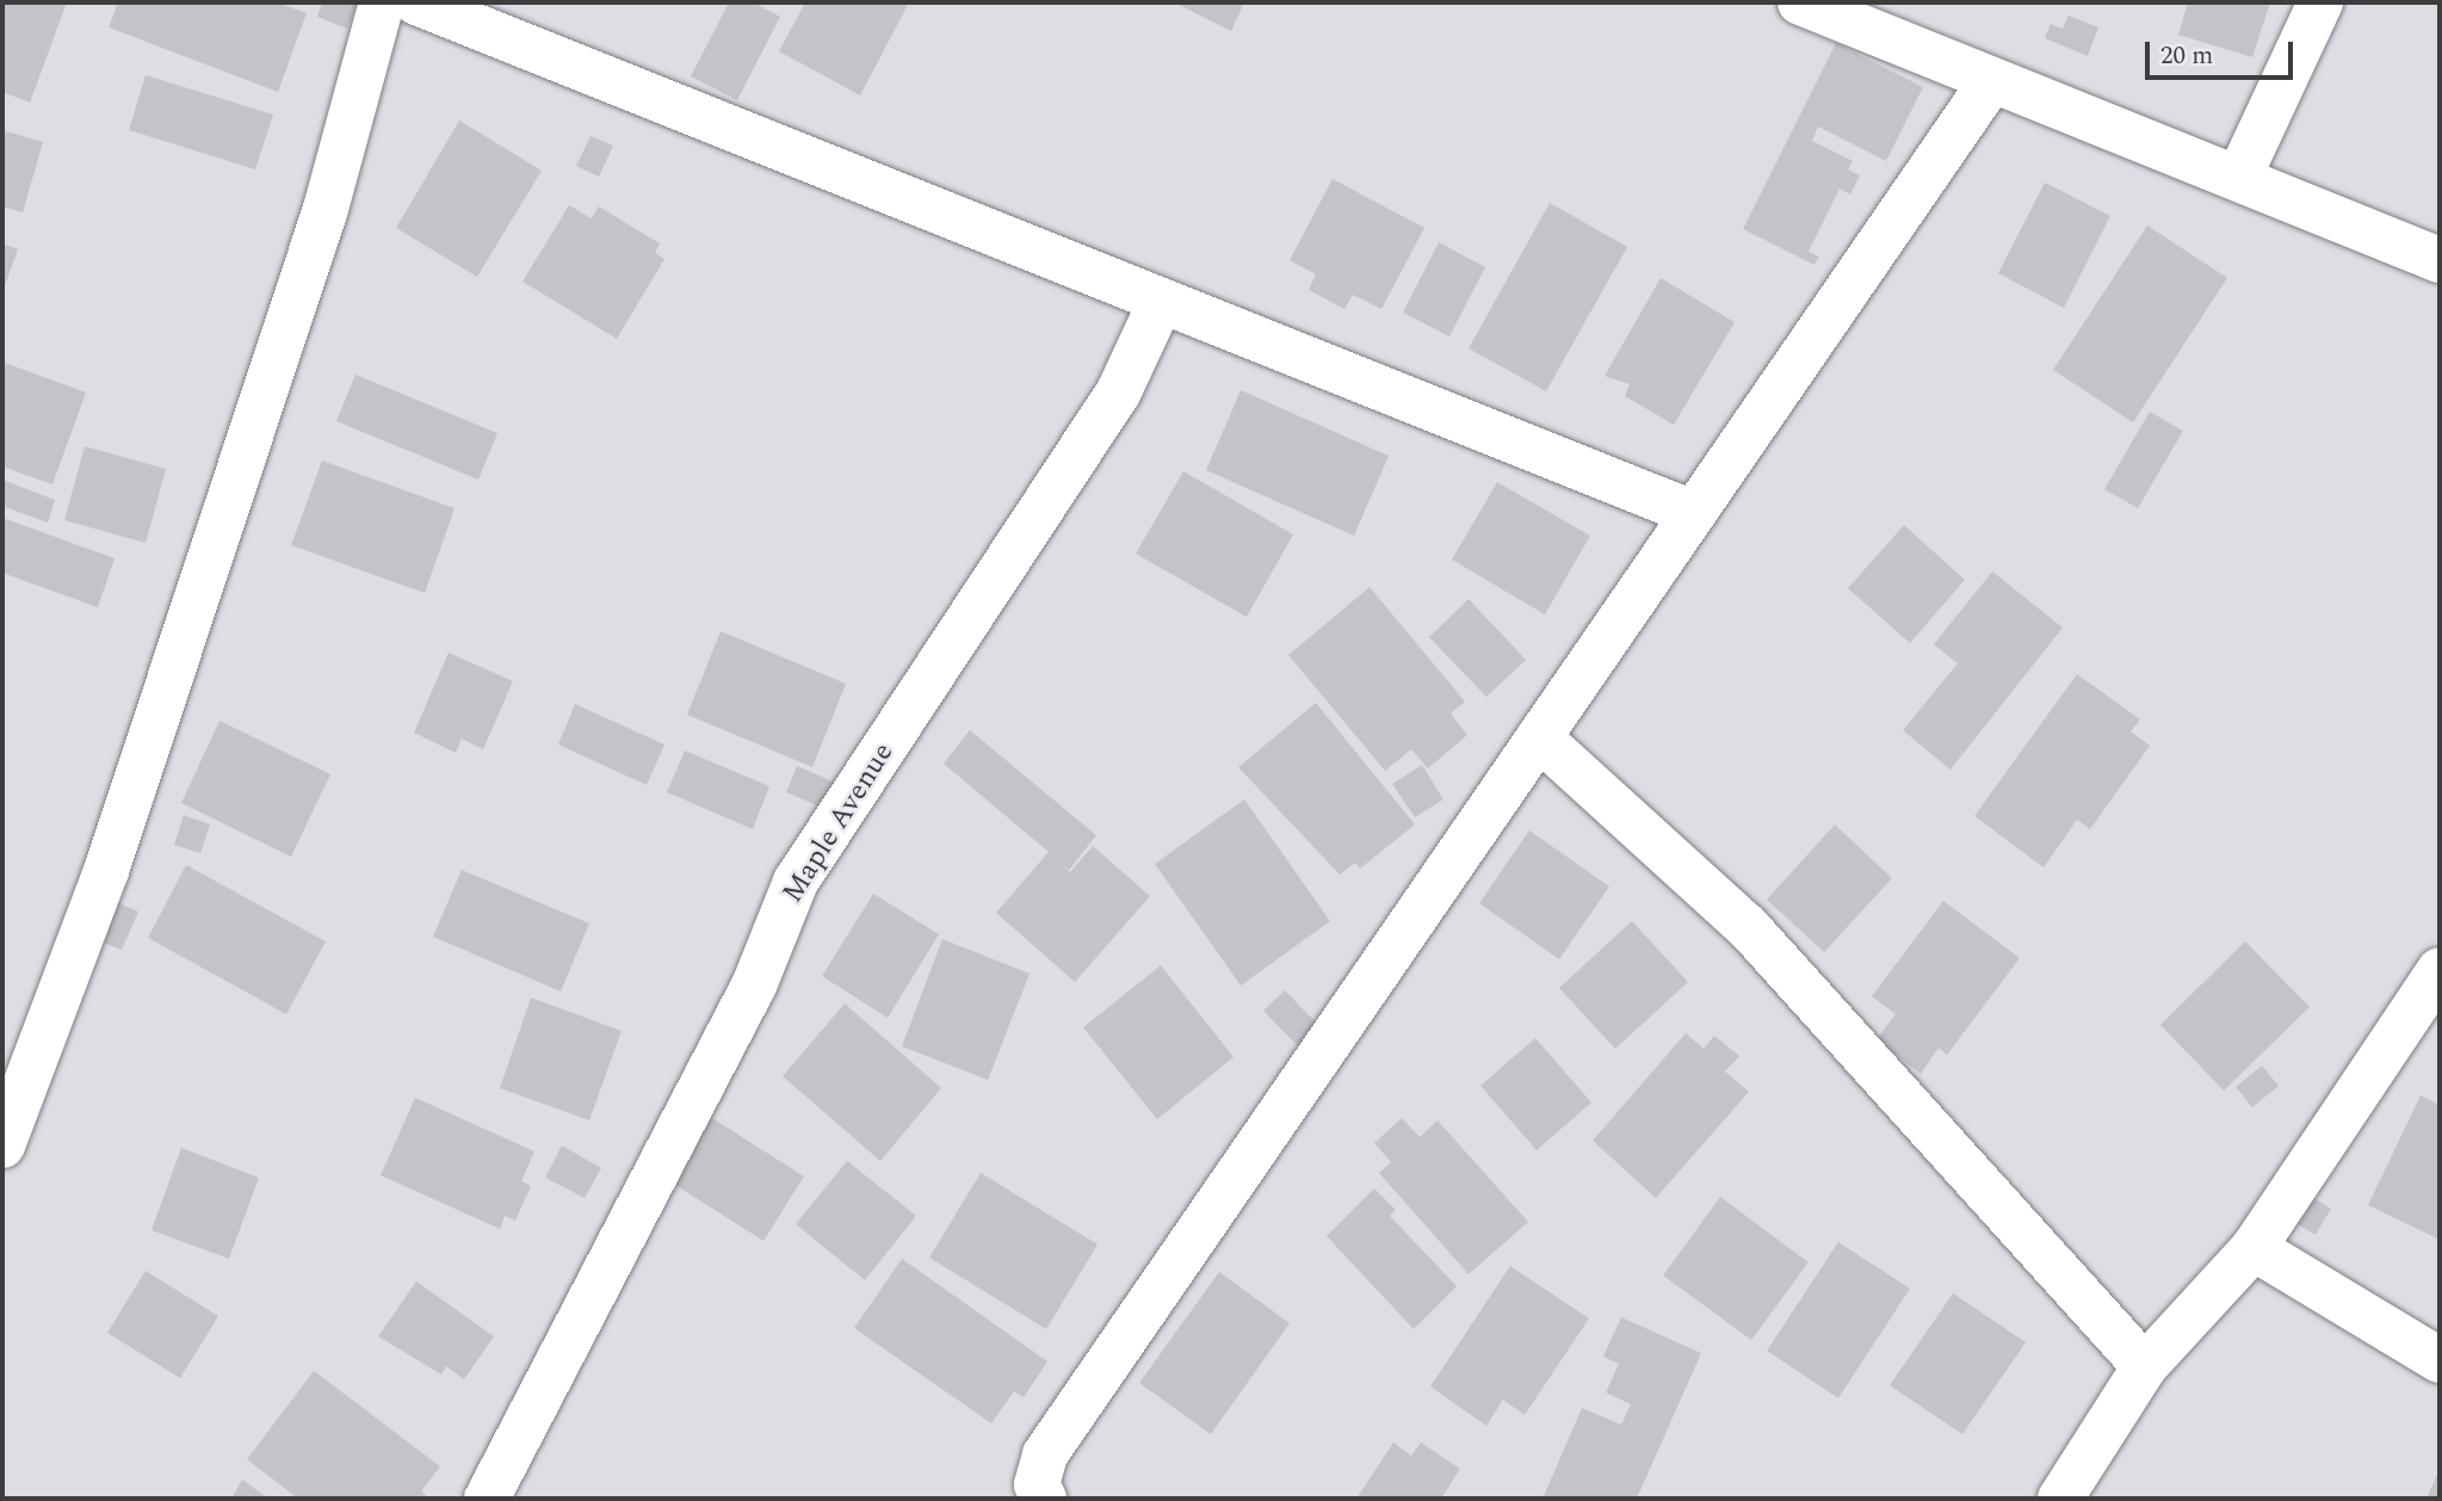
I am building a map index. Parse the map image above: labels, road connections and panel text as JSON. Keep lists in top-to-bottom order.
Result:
{
  "streets": {
    "street": ["Maple Avenue"]
  },
  "scale_bar": "20 m"
}
